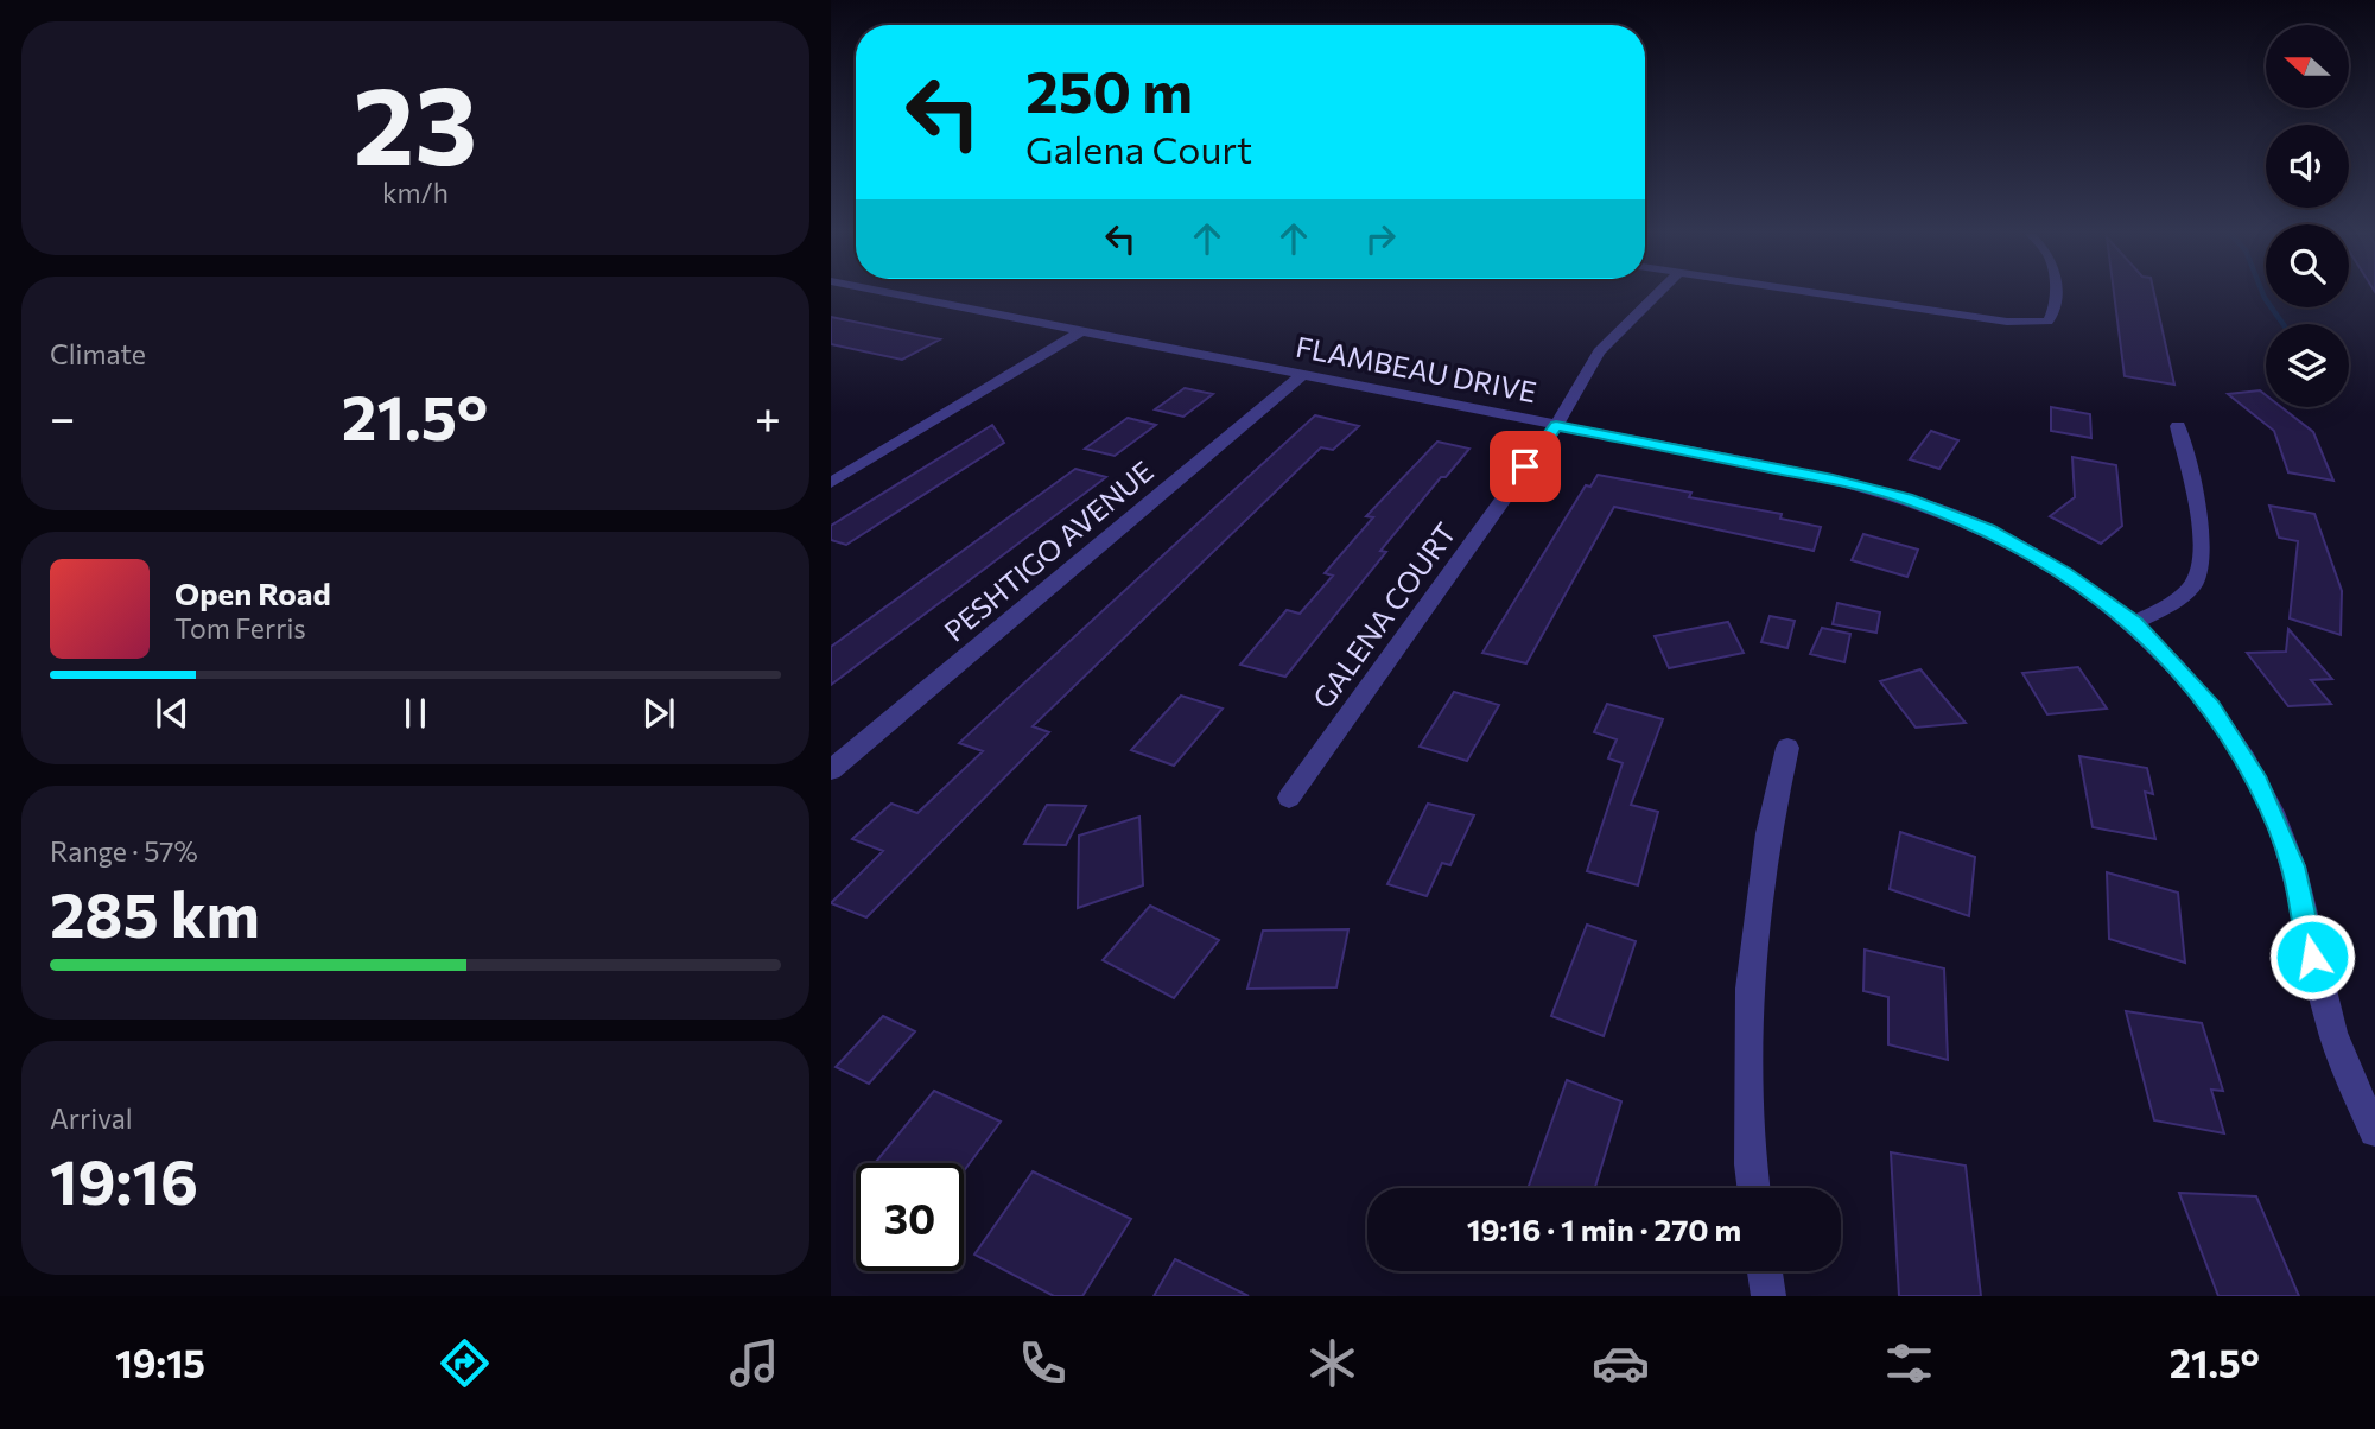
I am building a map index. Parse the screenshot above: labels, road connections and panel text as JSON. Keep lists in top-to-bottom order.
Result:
{
  "streets": {
    "street": ["FLAMBEAU DRIVE", "PESHTIGO AVENUE", "GALENA COURT"]
  },
  "crossings": [
    ["FLAMBEAU DRIVE", "PESHTIGO AVENUE"],
    ["FLAMBEAU DRIVE", "GALENA COURT"]
  ],
  "north": "left",
  "page": {
    "tile": [
      ["23", "km/h"],
      "Climate",
      ["Range · 57%", "285 km"],
      ["Arrival", "19:16"]
    ],
    "turn": ["250 m", "Galena Court"],
    "heat": ["−", "21.5°", "+"],
    "song": ["Open Road", "Tom Ferris"],
    "limit": "30",
    "trip": "19:16 · 1 min · 270 m",
    "tabs": ["19:15", "21.5°"]
  }
}
